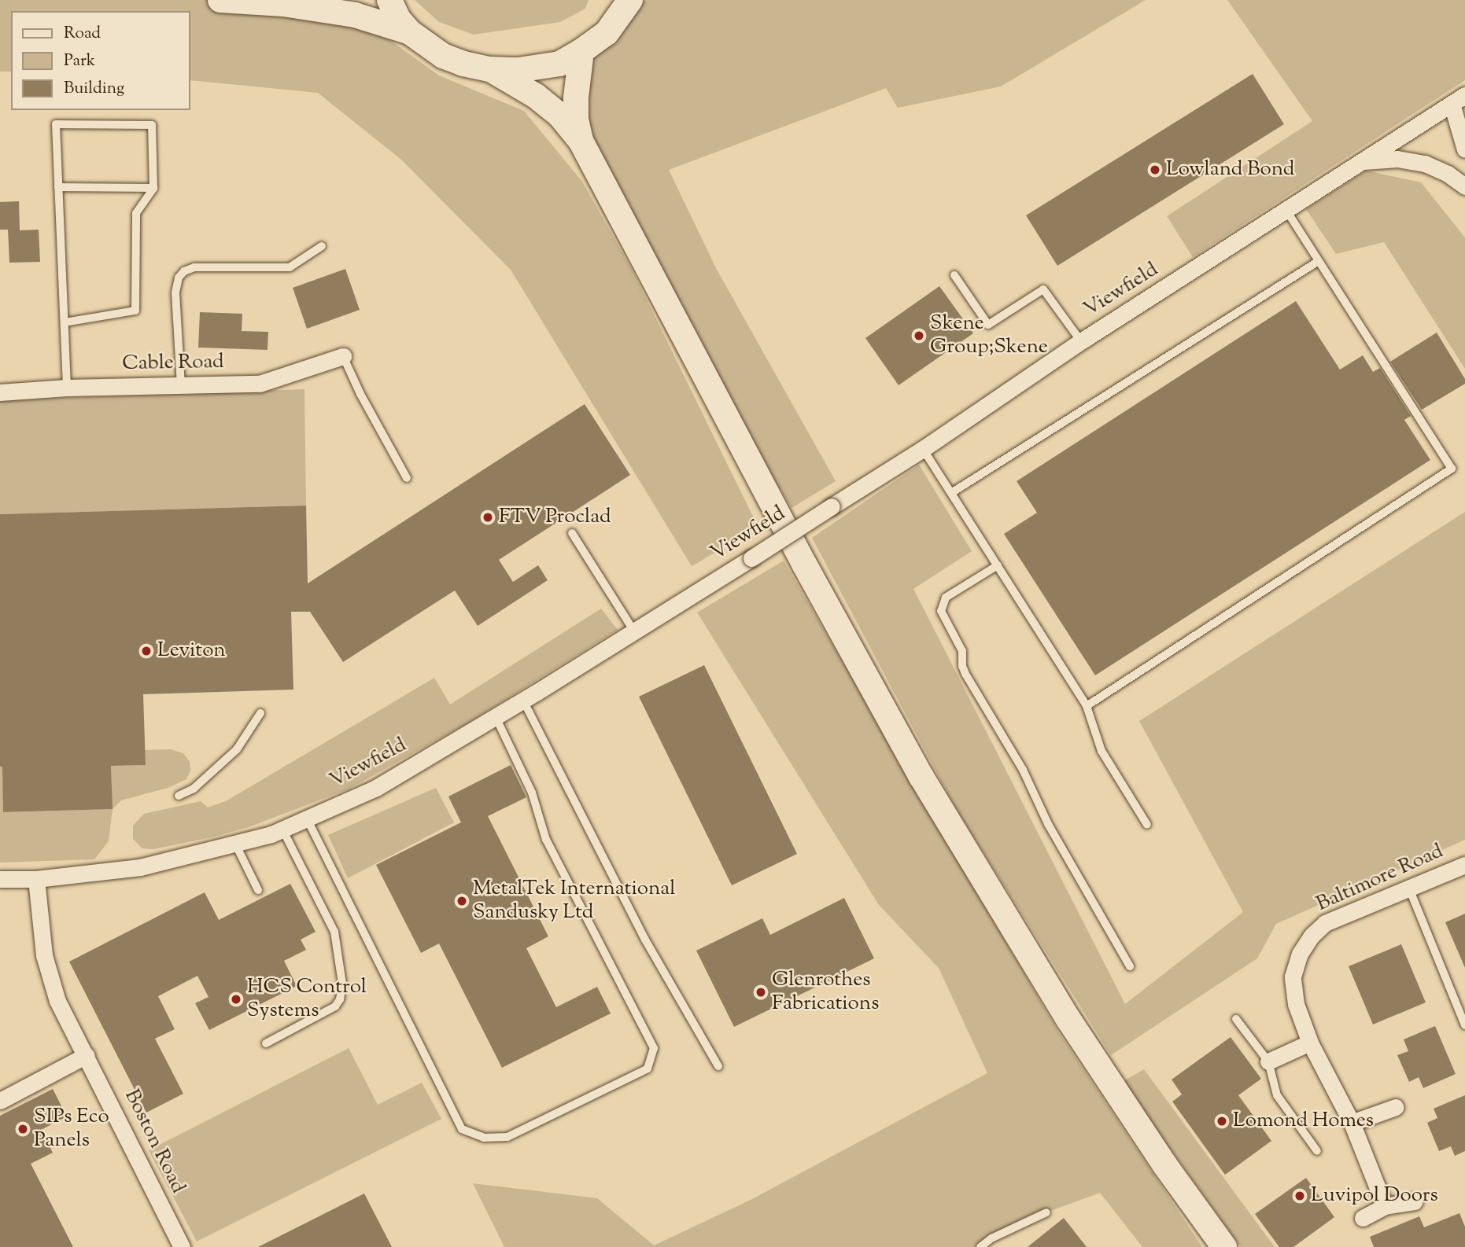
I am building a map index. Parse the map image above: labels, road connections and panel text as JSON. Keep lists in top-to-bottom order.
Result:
{
  "streets": {
    "street": [
      "Viewfield",
      "Cable Road",
      "Baltimore Road",
      "Boston Road"
    ]
  },
  "crossings": [
    ["Viewfield", "Boston Road"]
  ],
  "places": [
    "Lowland Bond",
    "Skene Group;Skene",
    "FTV Proclad",
    "Leviton",
    "MetalTek International Sandusky Ltd",
    "Glenrothes Fabrications",
    "HCS Control Systems",
    "Lomond Homes",
    "SIPs Eco Panels",
    "Luvipol Doors"
  ],
  "legend": ["Road", "Park", "Building"]
}
